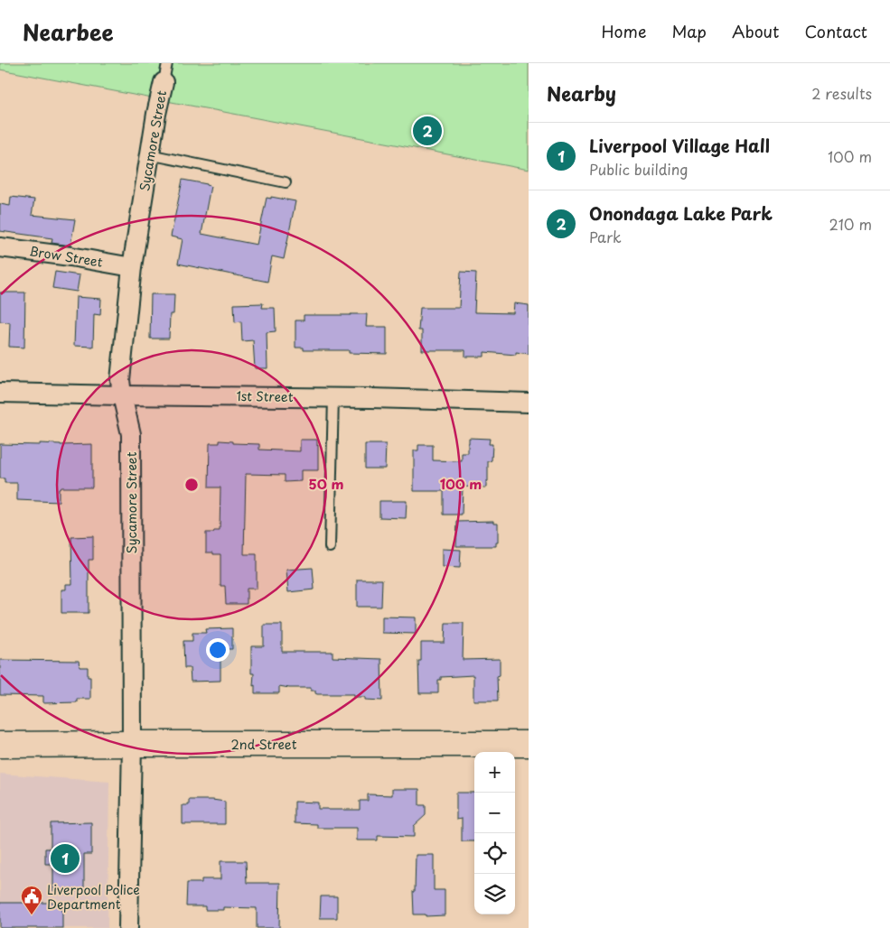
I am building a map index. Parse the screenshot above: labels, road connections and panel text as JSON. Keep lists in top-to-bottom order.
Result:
{
  "streets": {
    "main road": ["2nd Street"],
    "street": ["Sycamore Street", "Brow Street", "1st Street"]
  },
  "crossings": [
    ["Sycamore Street", "Brow Street"],
    ["Sycamore Street", "1st Street"],
    ["Sycamore Street", "2nd Street"]
  ],
  "places": {
    "public building": ["Liverpool Police Department"]
  },
  "page": {
    "header": "Nearbee",
    "nav": [
      "Home",
      "Map",
      "About",
      "Contact"
    ],
    "heading": ["Nearby", "2 results"],
    "pins": ["2", "1"],
    "list": [
      {
        "mark": "1",
        "name": "Liverpool Village Hall",
        "note": "Public building",
        "value": "100 m"
      },
      {
        "mark": "2",
        "name": "Onondaga Lake Park",
        "note": "Park",
        "value": "210 m"
      }
    ],
    "map_buttons": ["+", "−"]
  },
  "rings": ["50 m", "100 m"]
}
